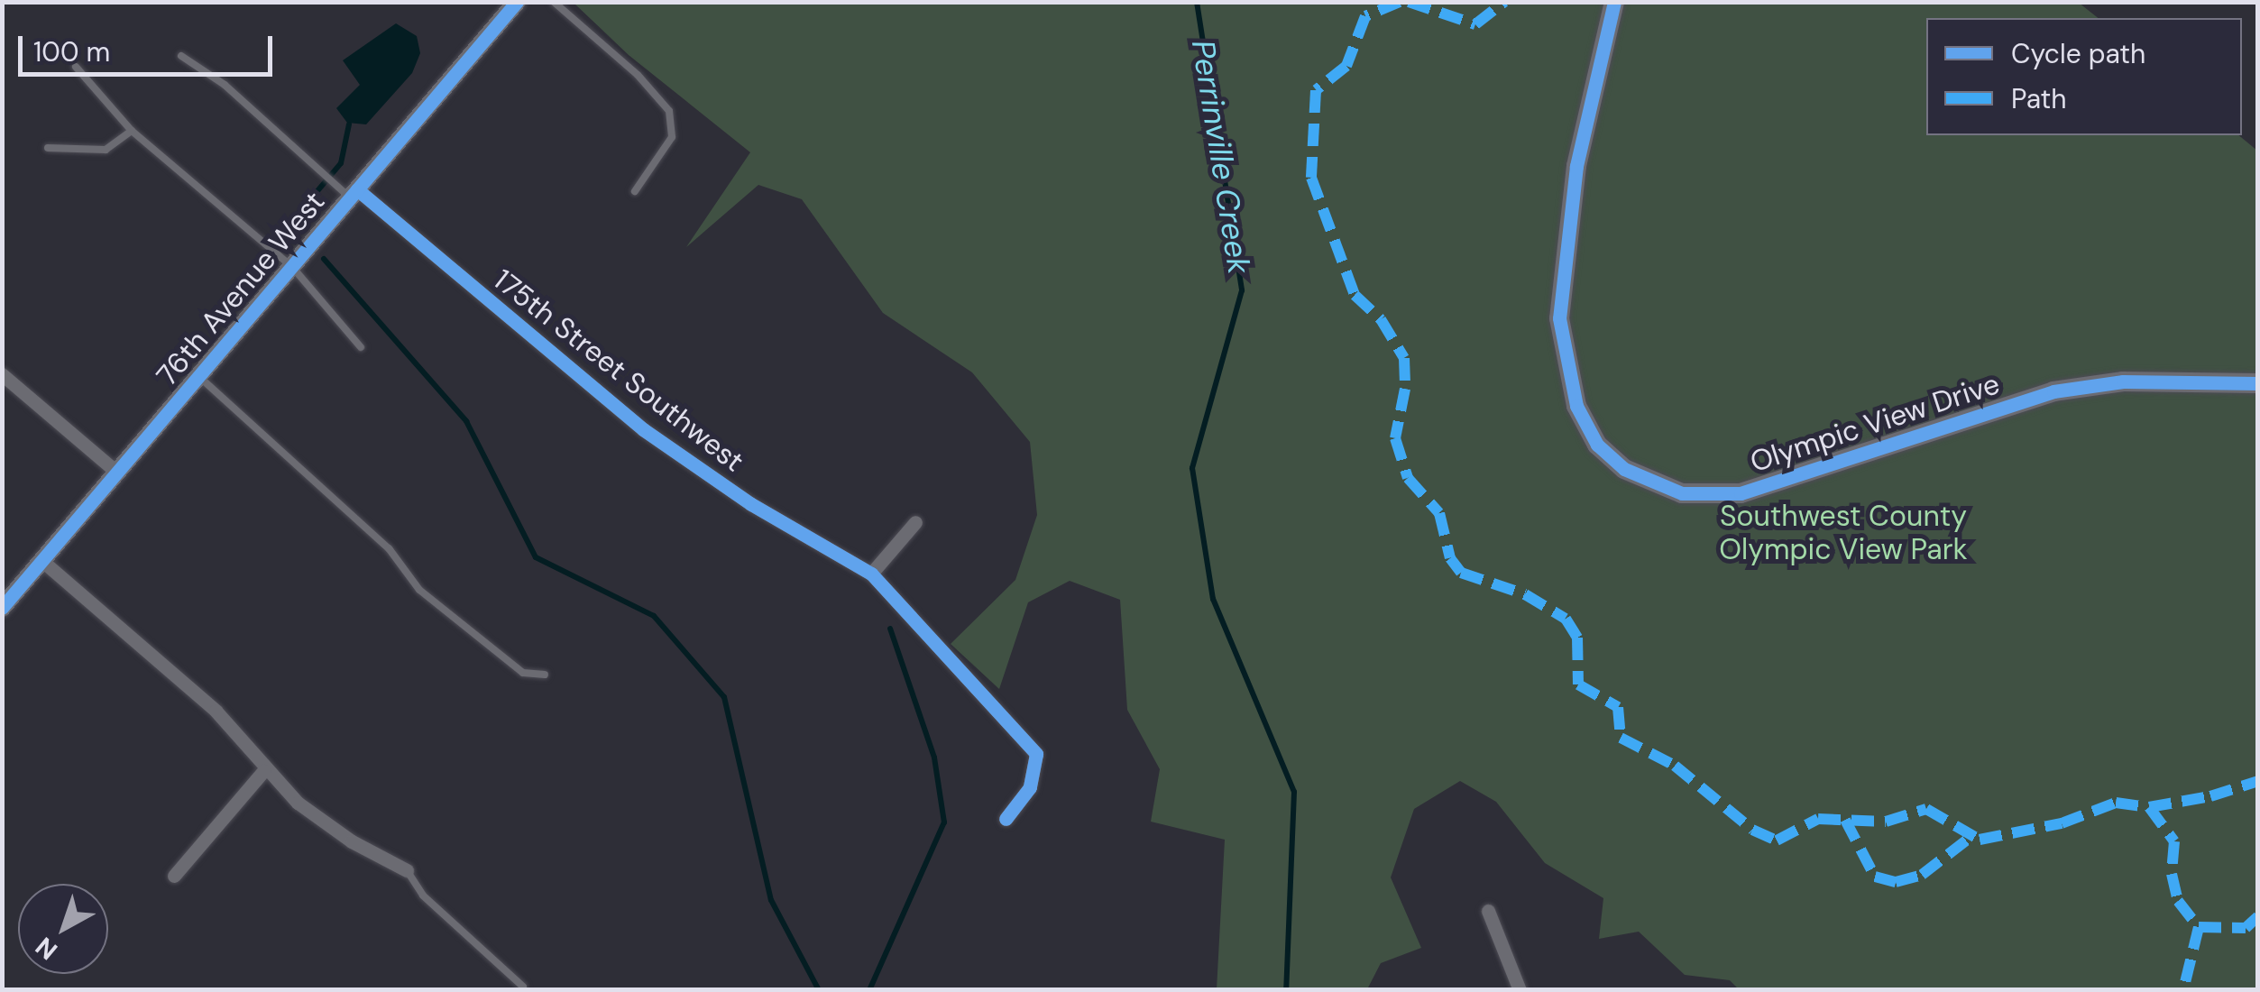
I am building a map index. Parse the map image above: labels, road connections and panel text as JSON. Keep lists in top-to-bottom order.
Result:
{
  "streets": {
    "main road": ["Olympic View Drive"],
    "street": ["76th Avenue West", "175th Street Southwest"]
  },
  "crossings": [
    ["76th Avenue West", "175th Street Southwest"]
  ],
  "water": ["Perrinville Creek"],
  "parks": ["Southwest County Olympic View Park"],
  "legend": ["Cycle path", "Path"],
  "scale_bar": "100 m",
  "north": "bottom left"
}
